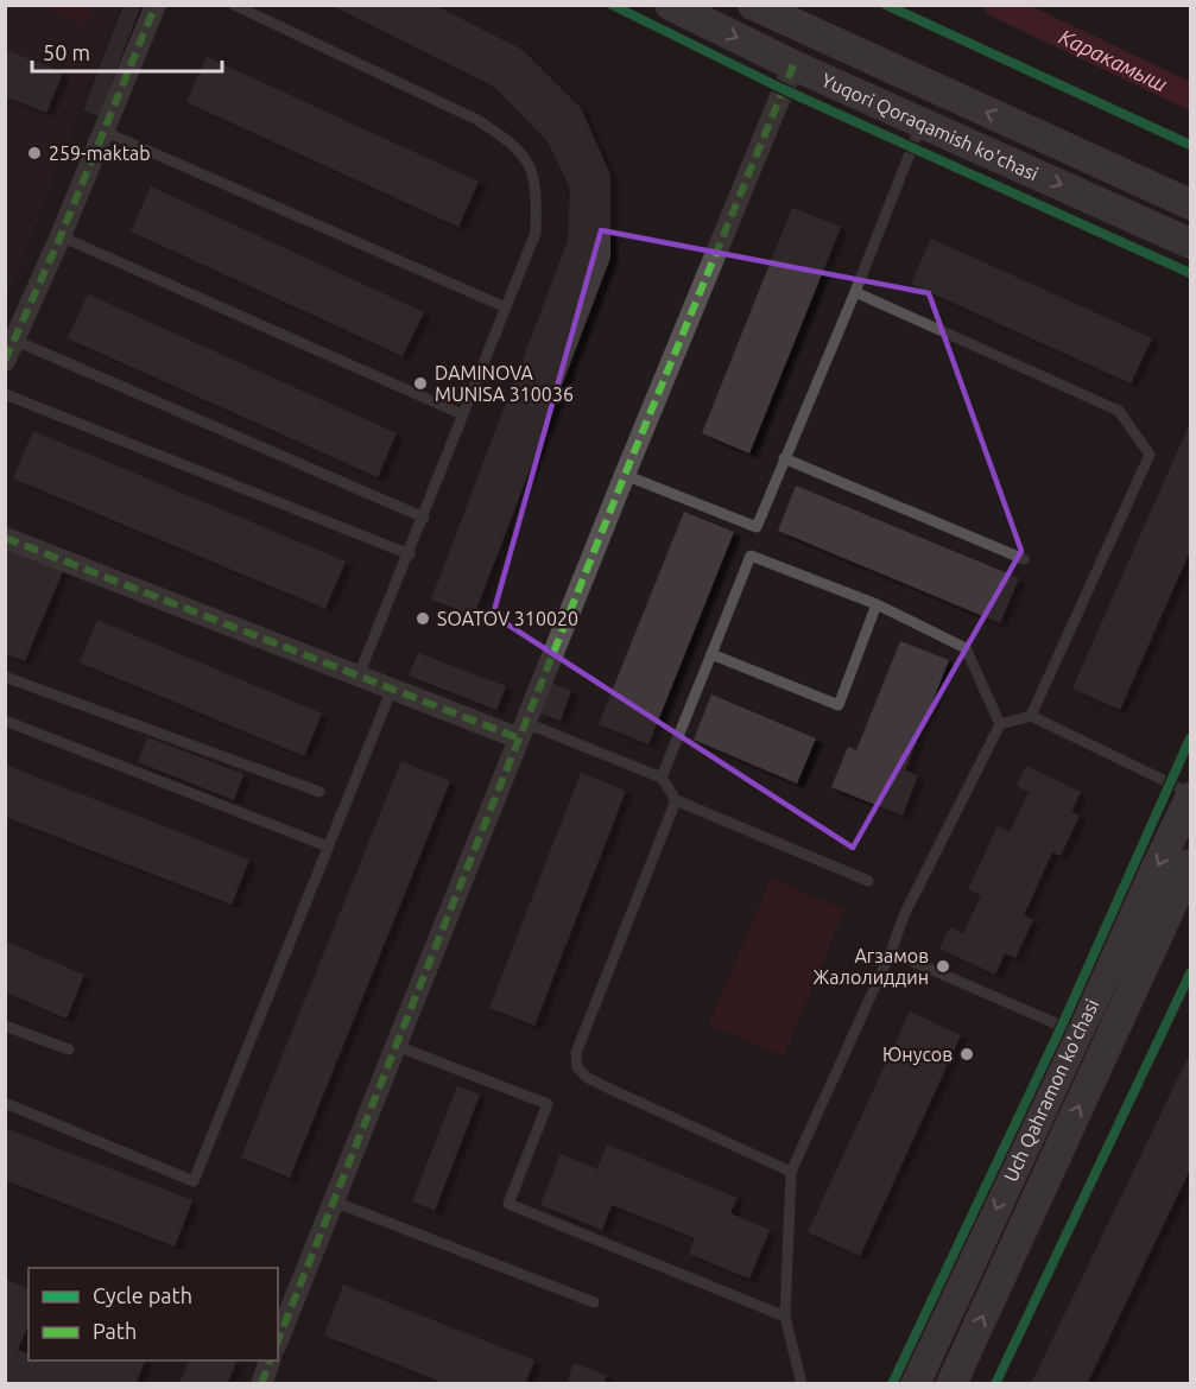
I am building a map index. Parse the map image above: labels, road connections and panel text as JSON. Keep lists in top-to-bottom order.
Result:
{
  "streets": {
    "main road": ["Yuqori Qoraqamish ko'chasi", "Uch Qahramon ko'chasi"]
  },
  "water": ["Каракамыш"],
  "places": [
    "259-maktab",
    "DAMINOVA MUNISA 310036",
    "SOATOV 310020",
    "Агзамов Жалолиддин",
    "Юнусов"
  ],
  "legend": ["Cycle path", "Path"],
  "scale_bar": "50 m"
}
